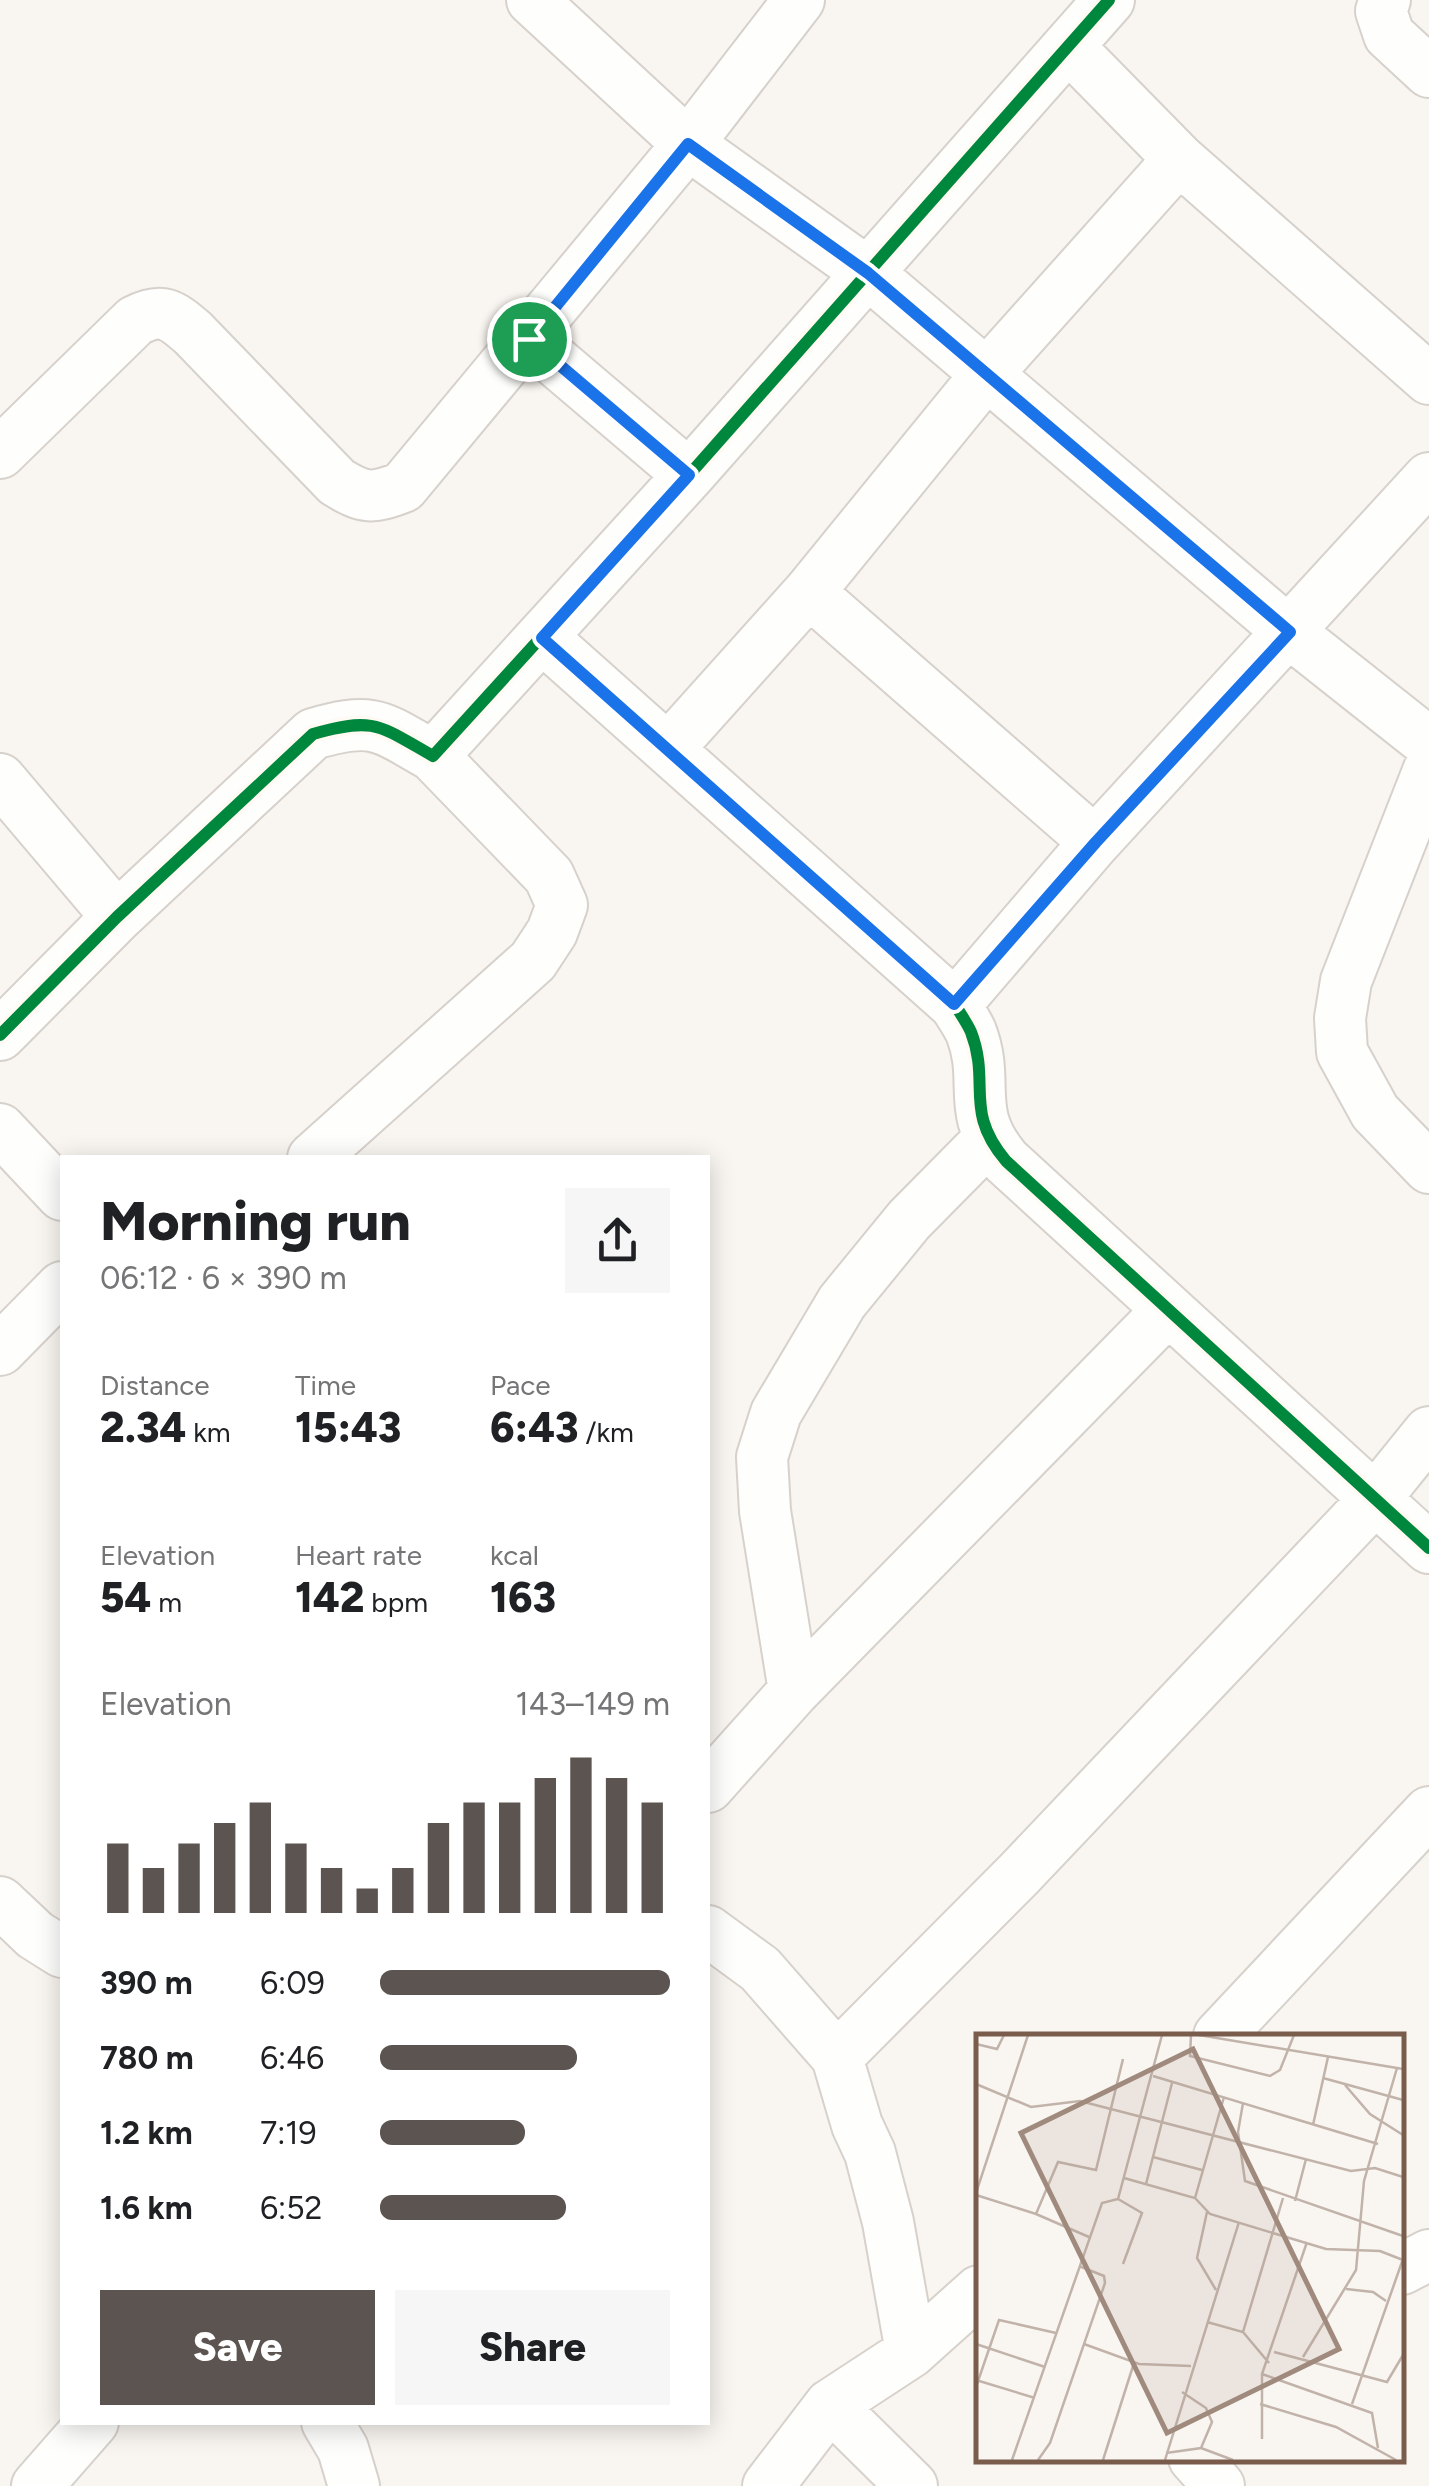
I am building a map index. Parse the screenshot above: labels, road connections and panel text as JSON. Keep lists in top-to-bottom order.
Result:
{
  "page": {
    "heading": ["Morning run", "06:12 · 6 × 390 m"],
    "stats": [
      ["Distance", "2.34 km"],
      ["Time", "15:43"],
      ["Pace", "6:43 /km"],
      ["Elevation", "54 m"],
      ["Heart rate", "142 bpm"],
      ["kcal", "163"]
    ],
    "chart": ["Elevation", "143–149 m"],
    "list": [
      {
        "name": "390 m",
        "note": "6:09"
      },
      {
        "name": "780 m",
        "note": "6:46"
      },
      {
        "name": "1.2 km",
        "note": "7:19"
      },
      {
        "name": "1.6 km",
        "note": "6:52"
      }
    ],
    "buttons": ["Save", "Share"]
  }
}
